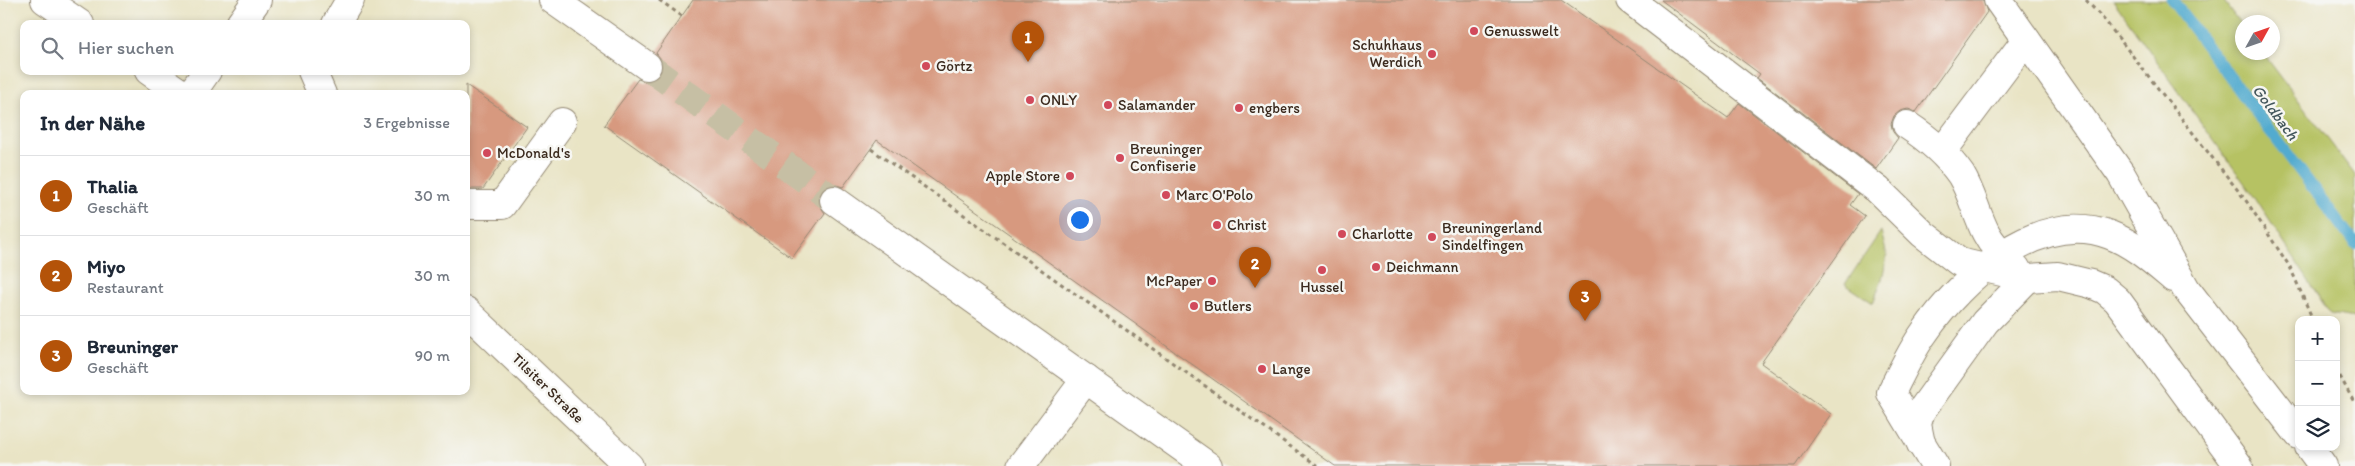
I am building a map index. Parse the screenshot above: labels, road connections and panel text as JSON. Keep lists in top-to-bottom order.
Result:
{
  "streets": {
    "street": ["Tilsiter Straße"]
  },
  "water": ["Goldbach"],
  "places": [
    "Genusswelt",
    "Schuhhaus Werdich",
    "Görtz",
    "ONLY",
    "Salamander",
    "engbers",
    "McDonald's",
    "Breuninger Confiserie",
    "Apple Store",
    "Marc O'Polo",
    "Christ",
    "Charlotte",
    "Breuningerland Sindelfingen",
    "Deichmann",
    "Hussel",
    "McPaper",
    "Butlers",
    "Lange"
  ],
  "north": "top right",
  "page": {
    "search": "Hier suchen",
    "pins": ["1", "2", "3"],
    "heading": ["In der Nähe", "3 Ergebnisse"],
    "list": [
      {
        "mark": "1",
        "name": "Thalia",
        "note": "Geschäft",
        "value": "30 m"
      },
      {
        "mark": "2",
        "name": "Miyo",
        "note": "Restaurant",
        "value": "30 m"
      },
      {
        "mark": "3",
        "name": "Breuninger",
        "note": "Geschäft",
        "value": "90 m"
      }
    ],
    "map_buttons": ["+", "−"]
  }
}
